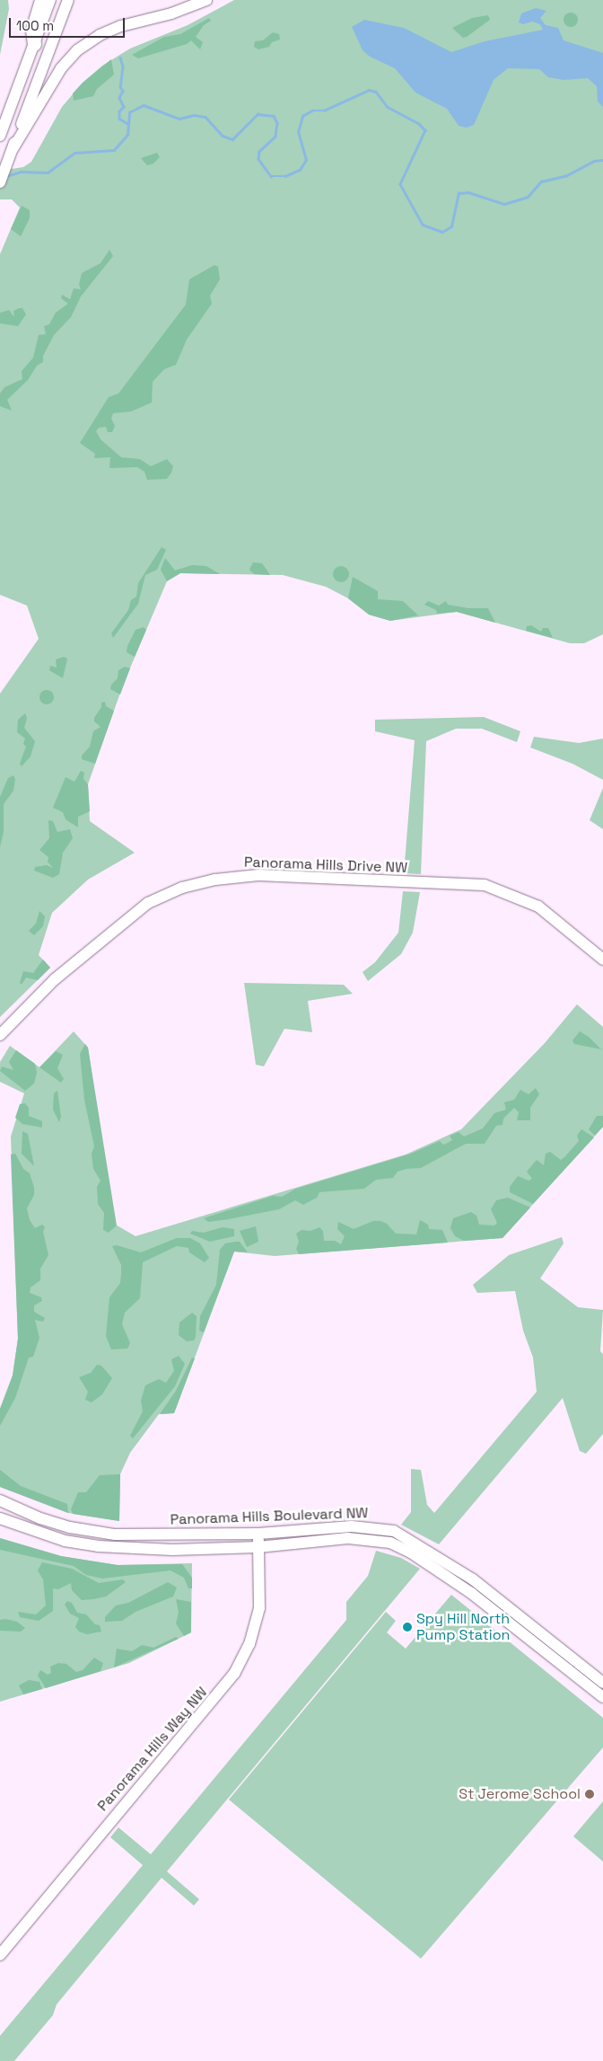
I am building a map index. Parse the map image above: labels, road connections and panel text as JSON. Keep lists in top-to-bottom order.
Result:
{
  "streets": {
    "street": ["Panorama Hills Drive NW", "Panorama Hills Boulevard NW", "Panorama Hills Way NW"]
  },
  "crossings": [
    ["Panorama Hills Boulevard NW", "Panorama Hills Way NW"]
  ],
  "places": ["Spy Hill North Pump Station", "St Jerome School"],
  "scale_bar": "100 m"
}
